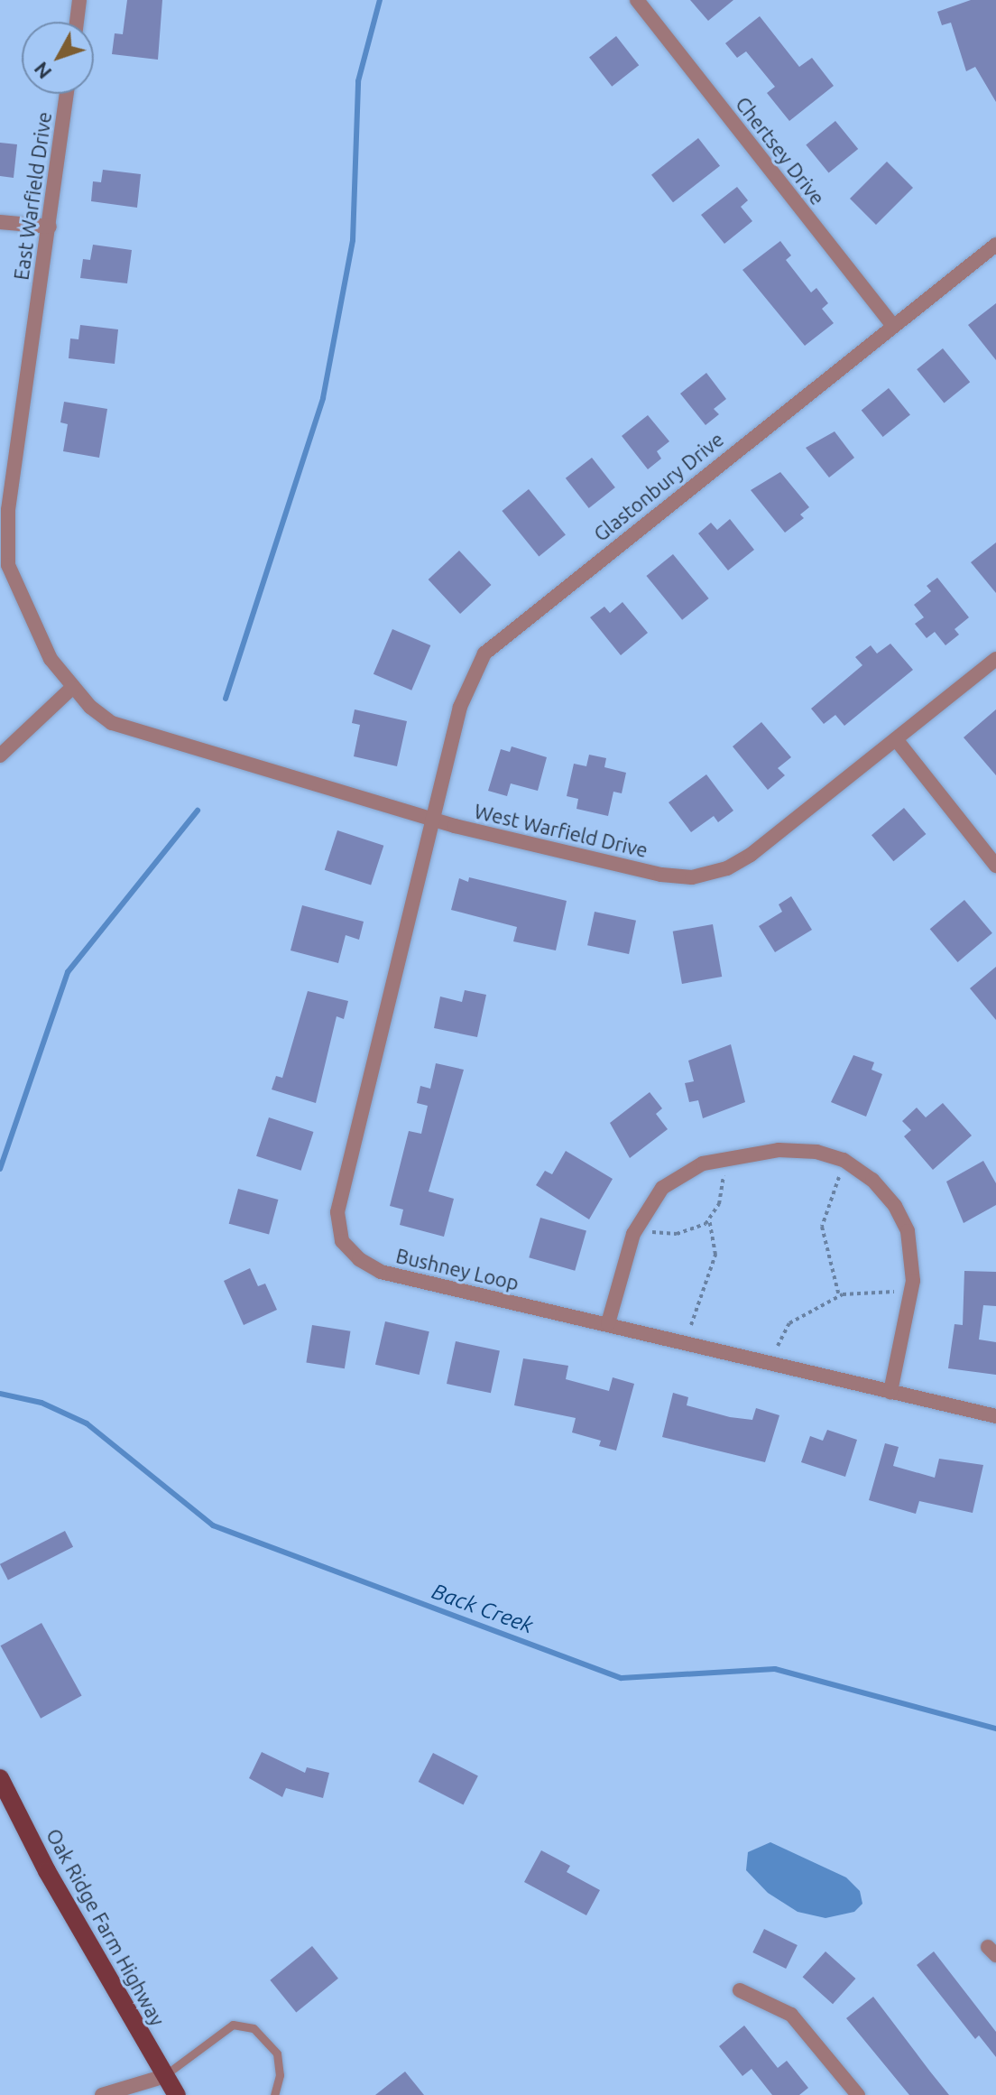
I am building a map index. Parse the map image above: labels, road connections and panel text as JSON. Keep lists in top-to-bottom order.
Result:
{
  "streets": {
    "main road": ["Oak Ridge Farm Highway"],
    "street": [
      "Chertsey Drive",
      "East Warfield Drive",
      "Glastonbury Drive",
      "West Warfield Drive",
      "Bushney Loop"
    ]
  },
  "crossings": [
    ["Chertsey Drive", "Glastonbury Drive"],
    ["East Warfield Drive", "West Warfield Drive"],
    ["Glastonbury Drive", "West Warfield Drive"],
    ["Glastonbury Drive", "Bushney Loop"],
    ["West Warfield Drive", "Bushney Loop"]
  ],
  "water": ["Back Creek"],
  "north": "bottom left"
}
